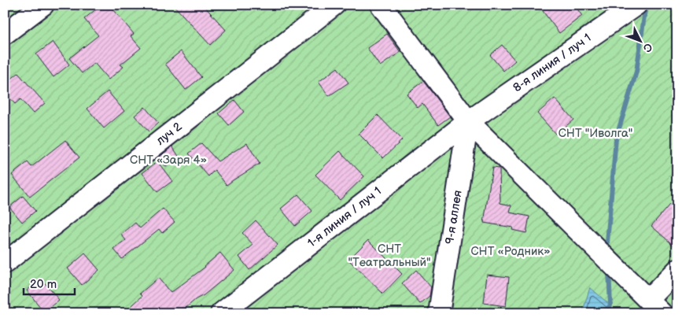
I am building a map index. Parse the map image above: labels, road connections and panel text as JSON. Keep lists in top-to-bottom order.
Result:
{
  "streets": {
    "street": [
      "8-я линия / луч 1",
      "луч 2",
      "1-я линия / луч 1",
      "9-я аллея"
    ]
  },
  "crossings": [
    ["8-я линия / луч 1", "1-я линия / луч 1"],
    ["8-я линия / луч 1", "9-я аллея"],
    ["1-я линия / луч 1", "9-я аллея"]
  ],
  "parks": [
    "СНТ \"Иволга\"",
    "СНТ «Заря 4»",
    "СНТ \"Театральный\"",
    "СНТ «Родник»"
  ],
  "scale_bar": "20 m",
  "north": "bottom right"
}
